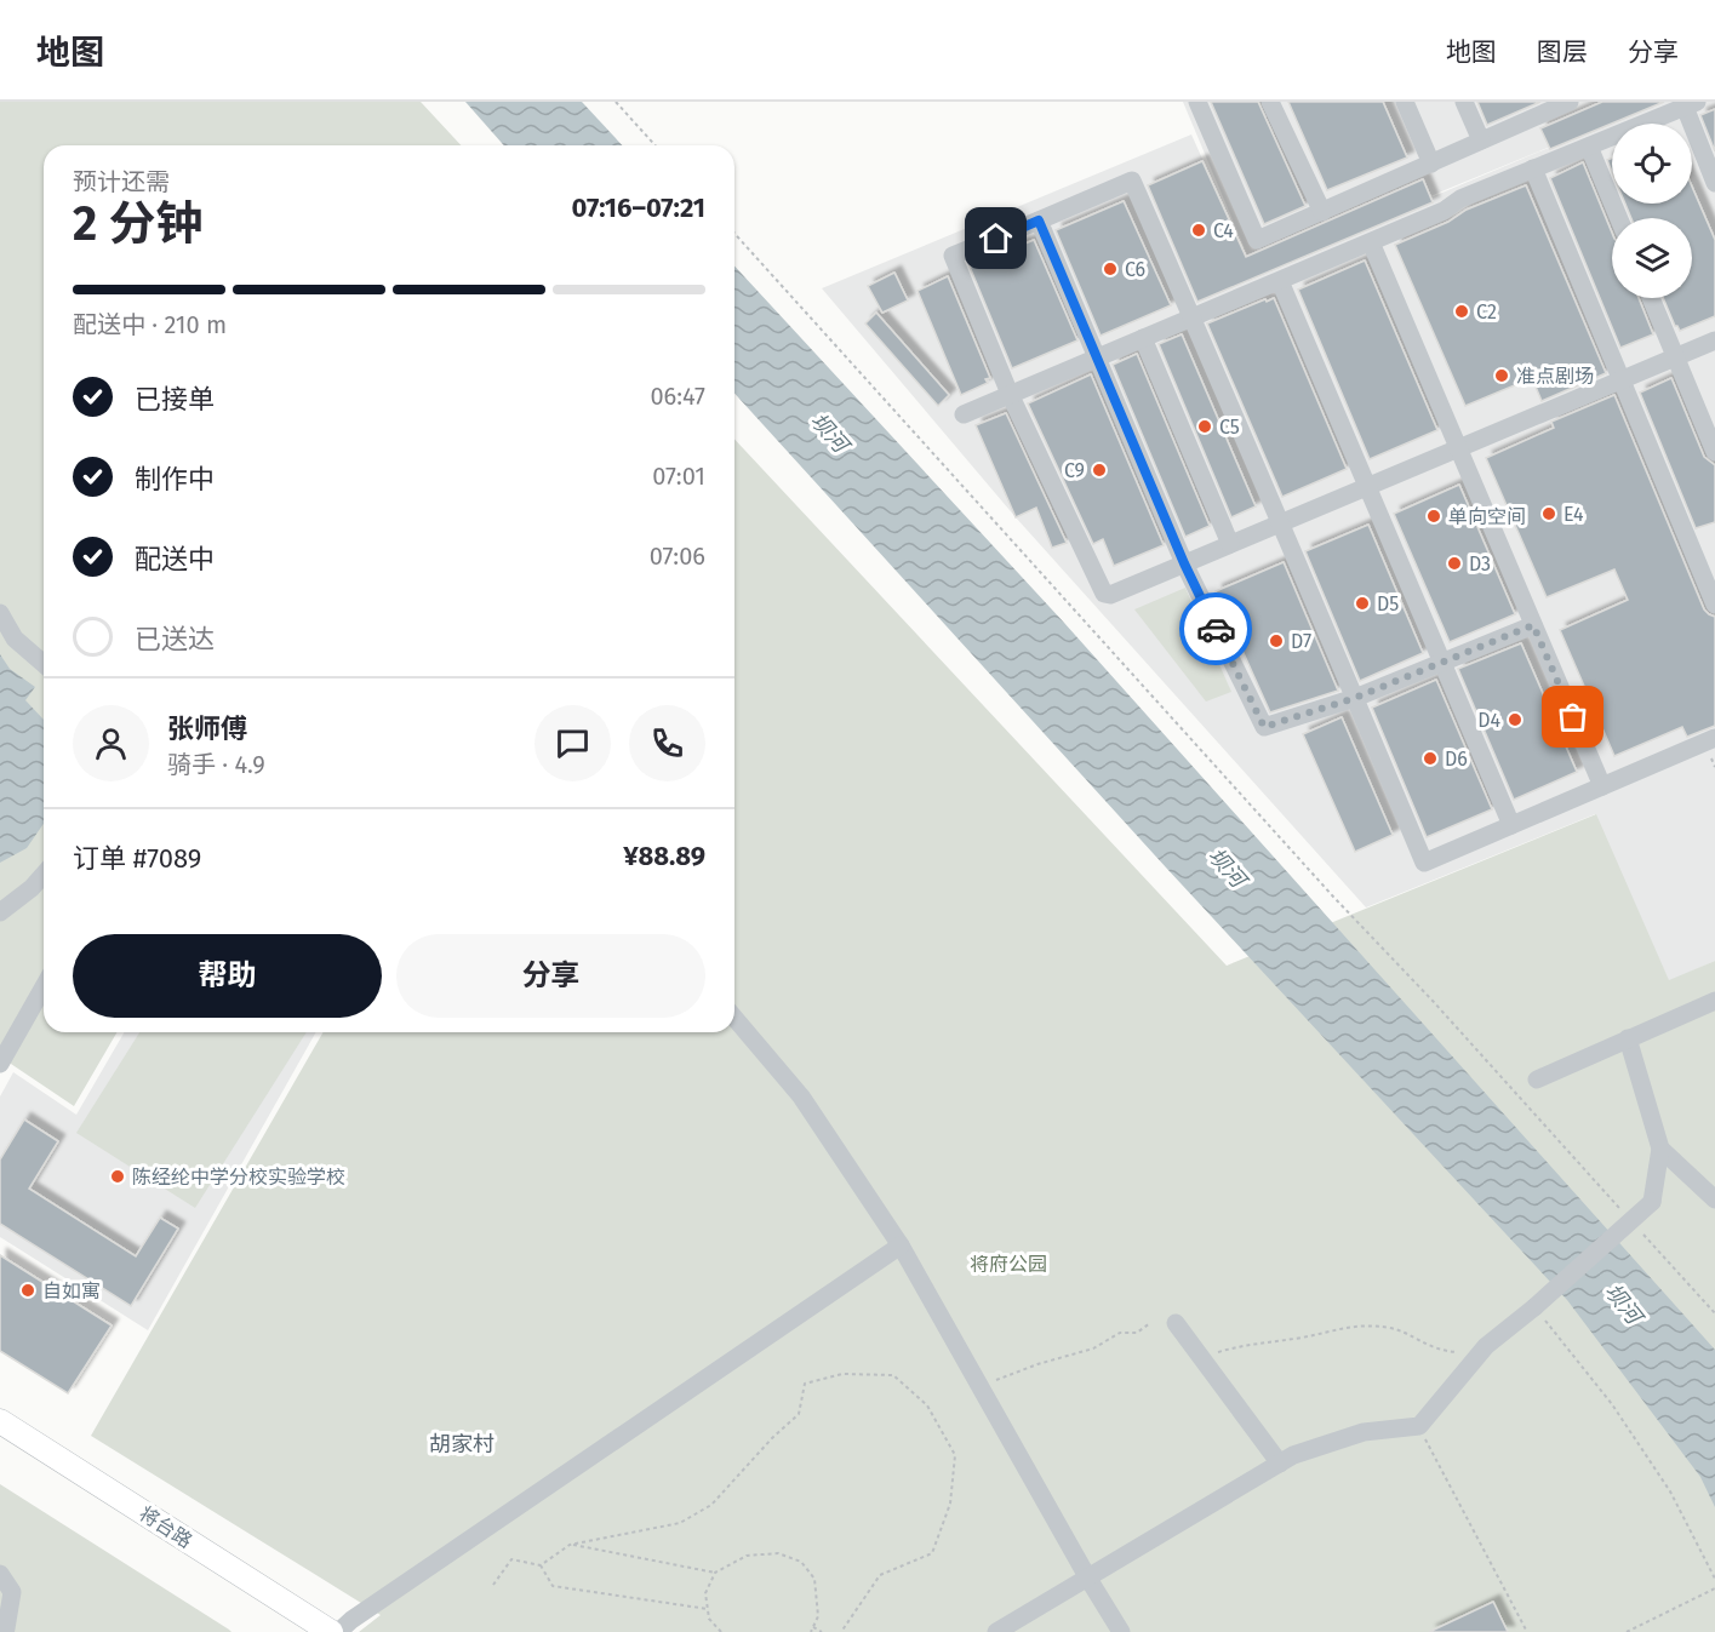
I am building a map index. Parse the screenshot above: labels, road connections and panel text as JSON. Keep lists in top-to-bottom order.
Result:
{
  "streets": {
    "main road": ["将台路"]
  },
  "districts": ["胡家村"],
  "water": ["坝河"],
  "parks": ["将府公园"],
  "places": [
    "C4",
    "C6",
    "C2",
    "准点剧场",
    "C5",
    "C9",
    "E4",
    "单向空间",
    "D3",
    "D5",
    "D7",
    "D4",
    "D6",
    "陈经纶中学分校实验学校",
    "自如寓"
  ],
  "page": {
    "header": "地图",
    "nav": ["地图", "图层", "分享"],
    "heading": ["2 分钟", "预计还需", "07:16–07:21"],
    "panel": [
      "张师傅",
      "骑手 · 4.9",
      "订单 #7089",
      "¥88.89"
    ],
    "bar": "配送中 · 210 m",
    "list": [
      ["已接单", "06:47"],
      ["制作中", "07:01"],
      ["配送中", "07:06"],
      "已送达"
    ],
    "buttons": ["帮助", "分享"]
  }
}
